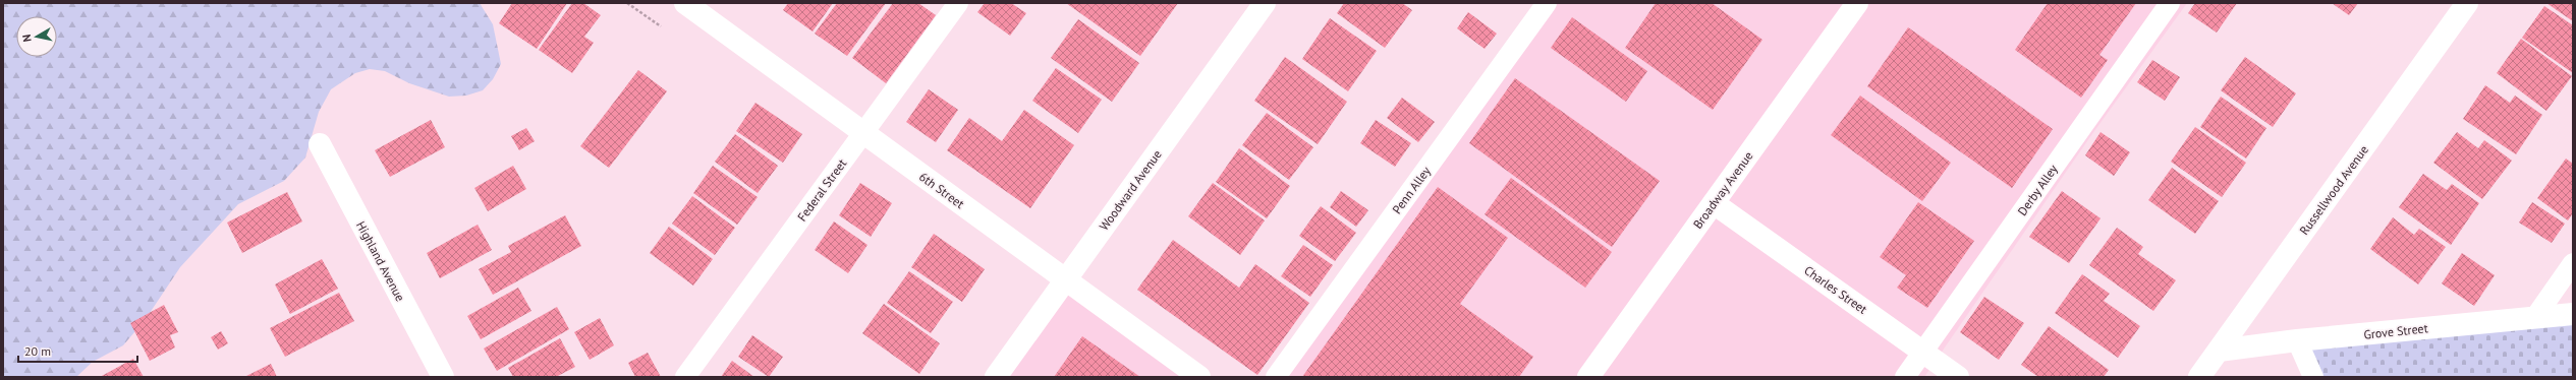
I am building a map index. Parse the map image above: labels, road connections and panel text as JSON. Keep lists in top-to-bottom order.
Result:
{
  "streets": {
    "street": [
      "6th Street",
      "Woodward Avenue",
      "Broadway Avenue",
      "Russellwood Avenue",
      "Highland Avenue",
      "Charles Street",
      "Grove Street"
    ],
    "lane": ["Federal Street", "Penn Alley", "Derby Alley"]
  },
  "crossings": [
    ["Federal Street", "6th Street"],
    ["6th Street", "Woodward Avenue"],
    ["Broadway Avenue", "Charles Street"],
    ["Derby Alley", "Charles Street"],
    ["Russellwood Avenue", "Grove Street"]
  ],
  "scale_bar": "20 m",
  "north": "left"
}
